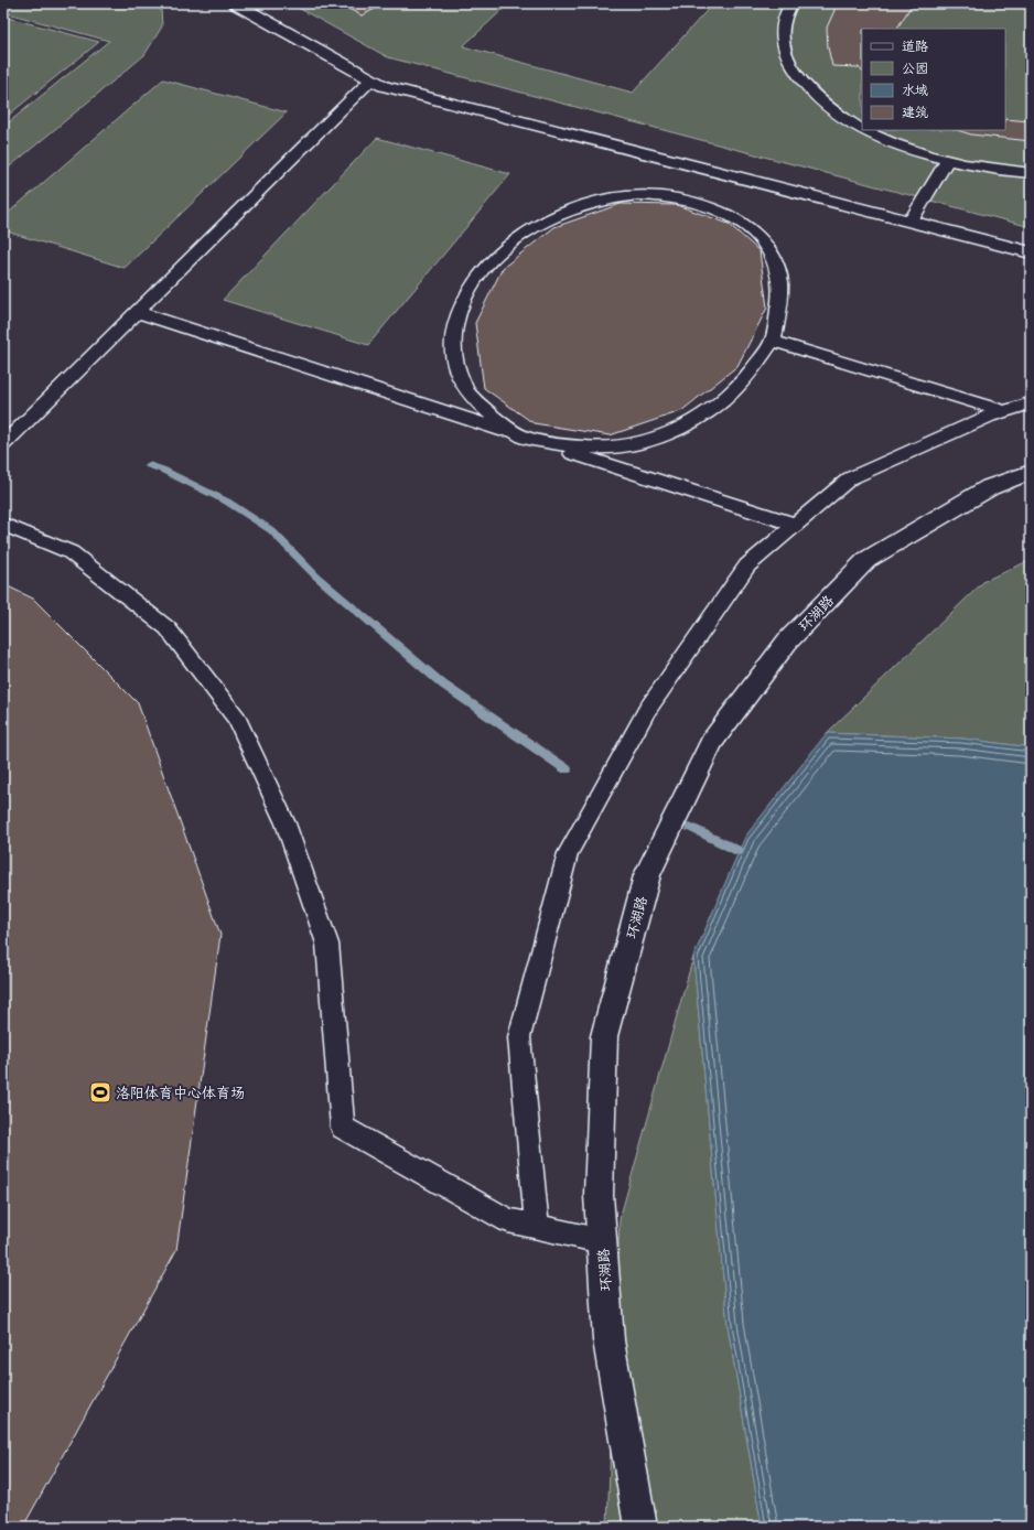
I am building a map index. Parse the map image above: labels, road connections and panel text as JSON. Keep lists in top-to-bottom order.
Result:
{
  "streets": {
    "street": ["环湖路"]
  },
  "places": {
    "sports": ["洛阳体育中心体育场"]
  },
  "legend": [
    "道路",
    "公园",
    "水域",
    "建筑"
  ]
}
